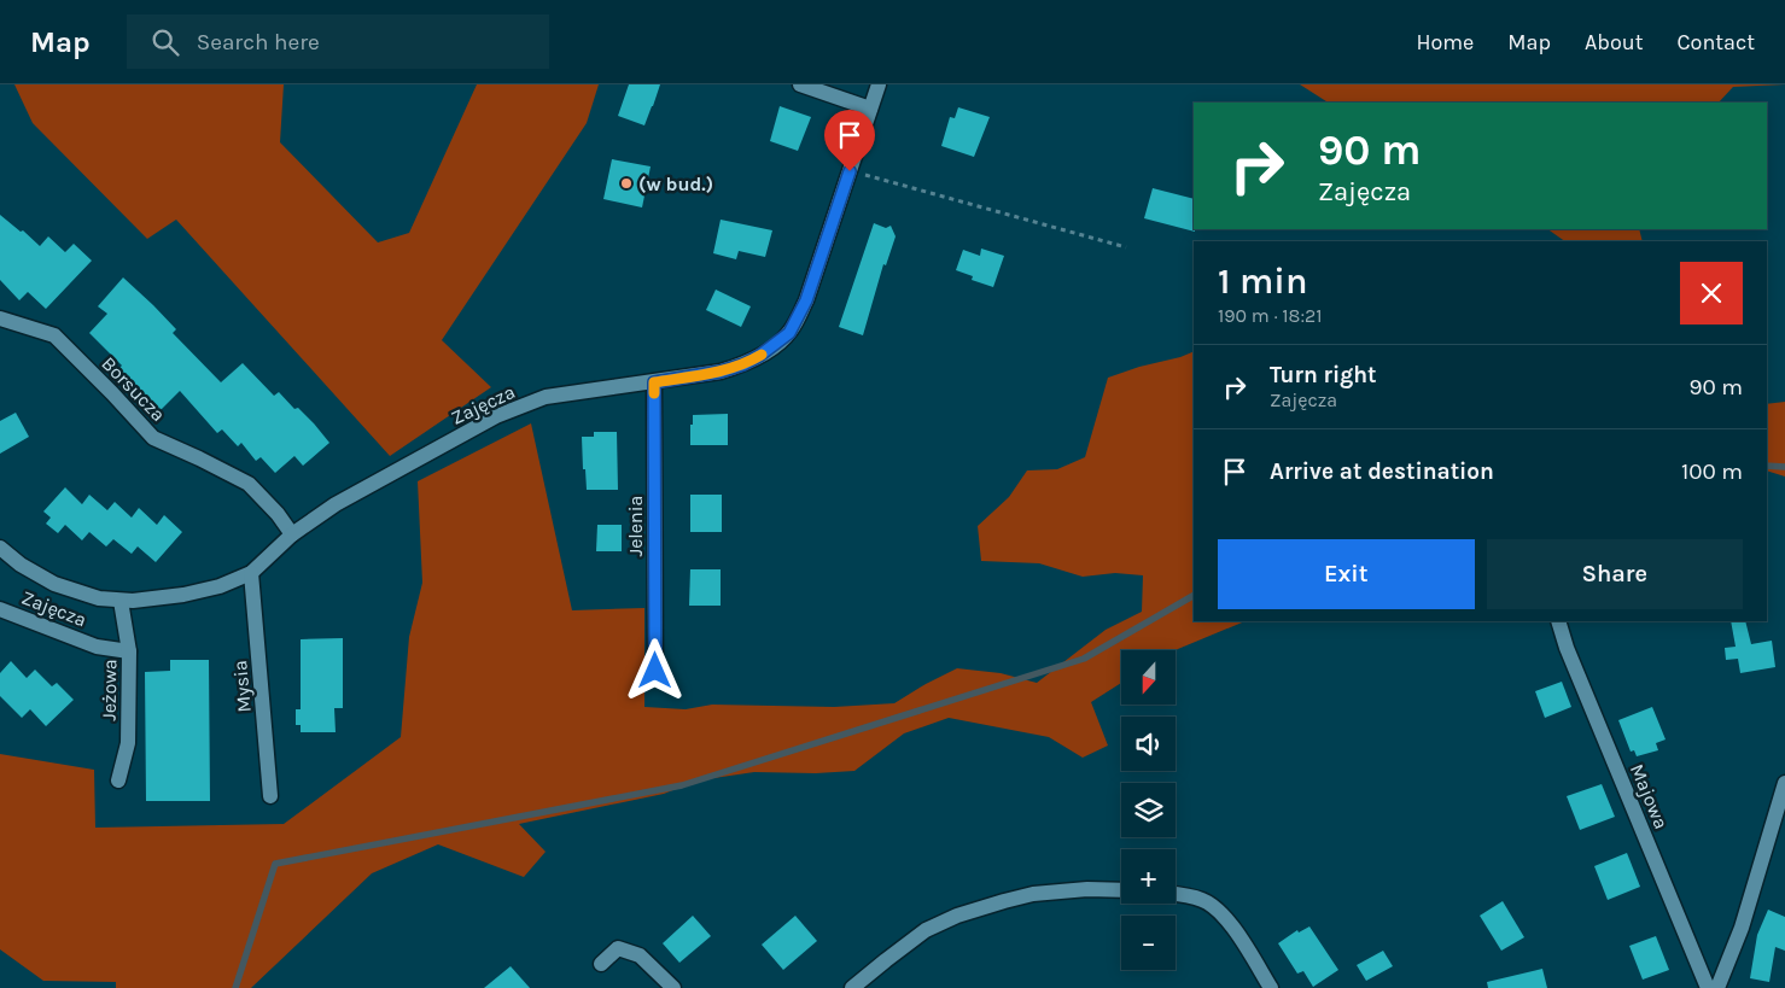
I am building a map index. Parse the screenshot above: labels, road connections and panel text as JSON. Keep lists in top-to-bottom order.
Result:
{
  "streets": {
    "street": [
      "Borsucza",
      "Zajęcza",
      "Jelenia",
      "Mysia",
      "Jeżowa",
      "Majowa"
    ]
  },
  "crossings": [
    ["Borsucza", "Zajęcza"],
    ["Zajęcza", "Jelenia"],
    ["Zajęcza", "Mysia"],
    ["Zajęcza", "Jeżowa"]
  ],
  "places": ["(w bud.)"],
  "north": "bottom",
  "page": {
    "header": "Map",
    "search": "Search here",
    "nav": [
      "Home",
      "Map",
      "About",
      "Contact"
    ],
    "turn": ["90 m", "Zajęcza"],
    "heading": ["1 min", "190 m · 18:21"],
    "list": [
      {
        "name": "Turn right",
        "note": "Zajęcza",
        "value": "90 m"
      },
      {
        "name": "Arrive at destination",
        "value": "100 m"
      }
    ],
    "buttons": ["Exit", "Share"],
    "map_buttons": ["+", "−"]
  }
}
